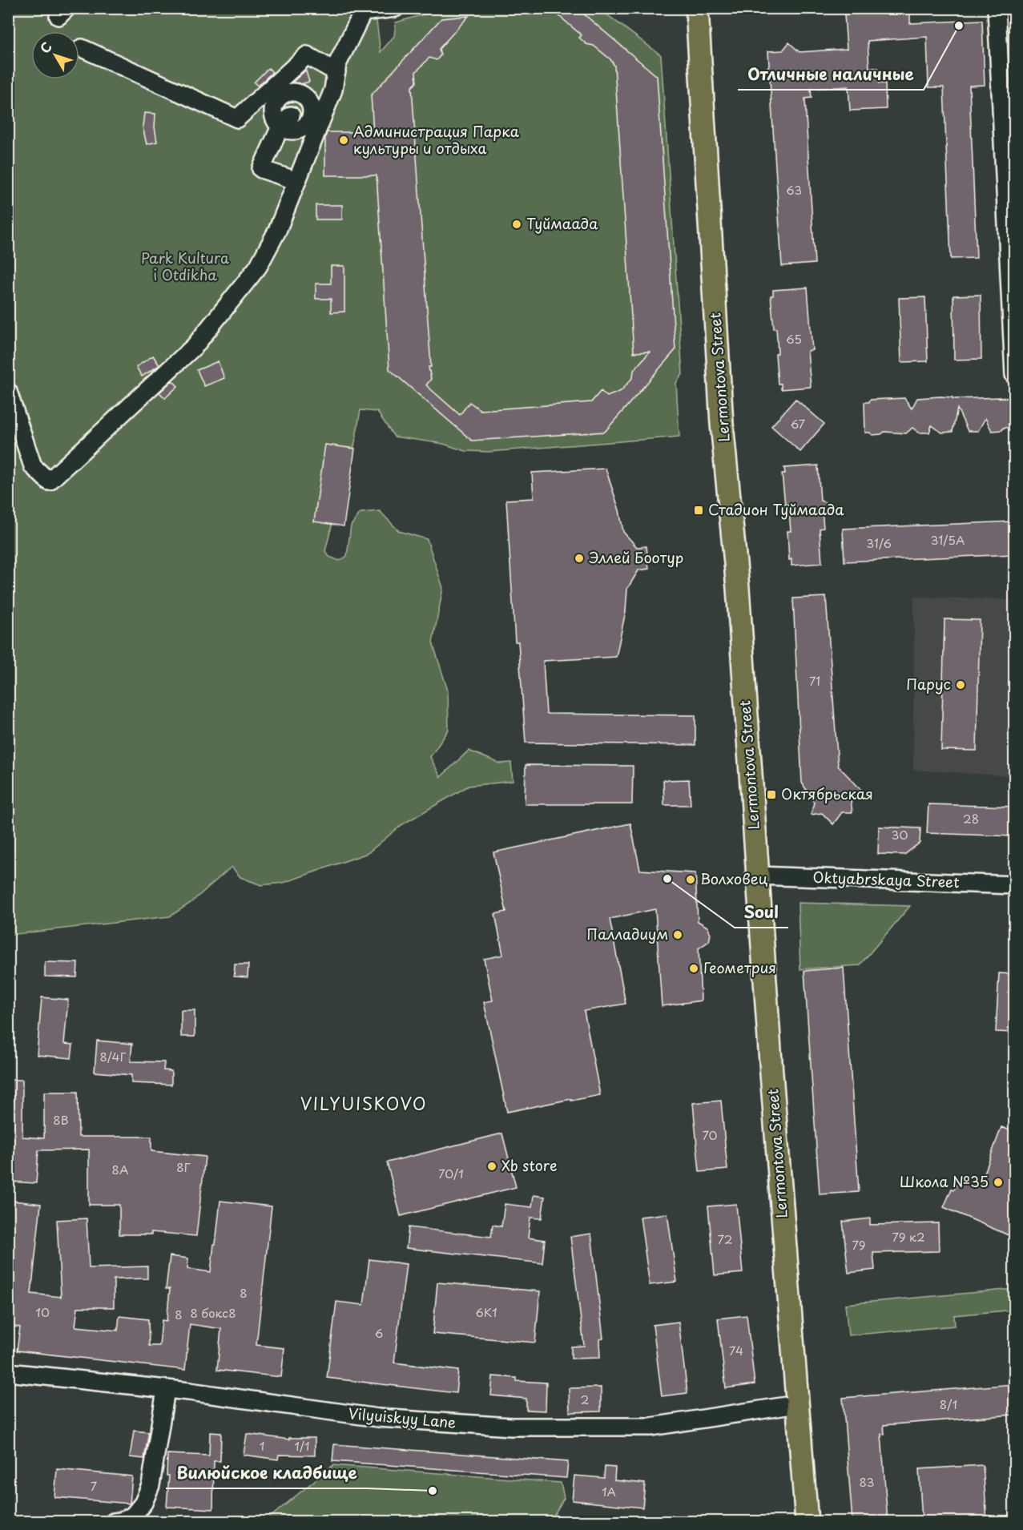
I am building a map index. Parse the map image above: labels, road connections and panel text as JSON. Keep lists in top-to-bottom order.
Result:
{
  "streets": {
    "main road": ["Lermontova Street"],
    "street": ["Oktyabrskaya Street", "Vilyuiskyy Lane"]
  },
  "crossings": [
    ["Lermontova Street", "Oktyabrskaya Street"],
    ["Lermontova Street", "Vilyuiskyy Lane"]
  ],
  "districts": ["VILYUISKOVO"],
  "parks": ["Park Kultura i Otdikha"],
  "places": {
    "other": [
      "Отличные наличные",
      "Администрация Парка культуры и отдыха",
      "Туймаада",
      "Эллей Боотур",
      "Парус",
      "Soul",
      "Волховец",
      "Палладиум",
      "Геометрия",
      "Xb store",
      "Школа №35",
      "Вилюйское кладбище"
    ],
    "transit": ["Стадион Туймаада", "Октябрьская"]
  },
  "house_numbers": [
    "63",
    "65",
    "67",
    "31/5А",
    "31/6",
    "71",
    "28",
    "30",
    "8/4Г",
    "8В",
    "70",
    "8Г",
    "8А",
    "70/1",
    "79 к2",
    "72",
    "79",
    "8",
    "10",
    "6К1",
    "8 бокс8",
    "8",
    "6",
    "74",
    "2",
    "8/1",
    "1",
    "1/1",
    "83",
    "7",
    "1А"
  ],
  "north": "top left"
}
